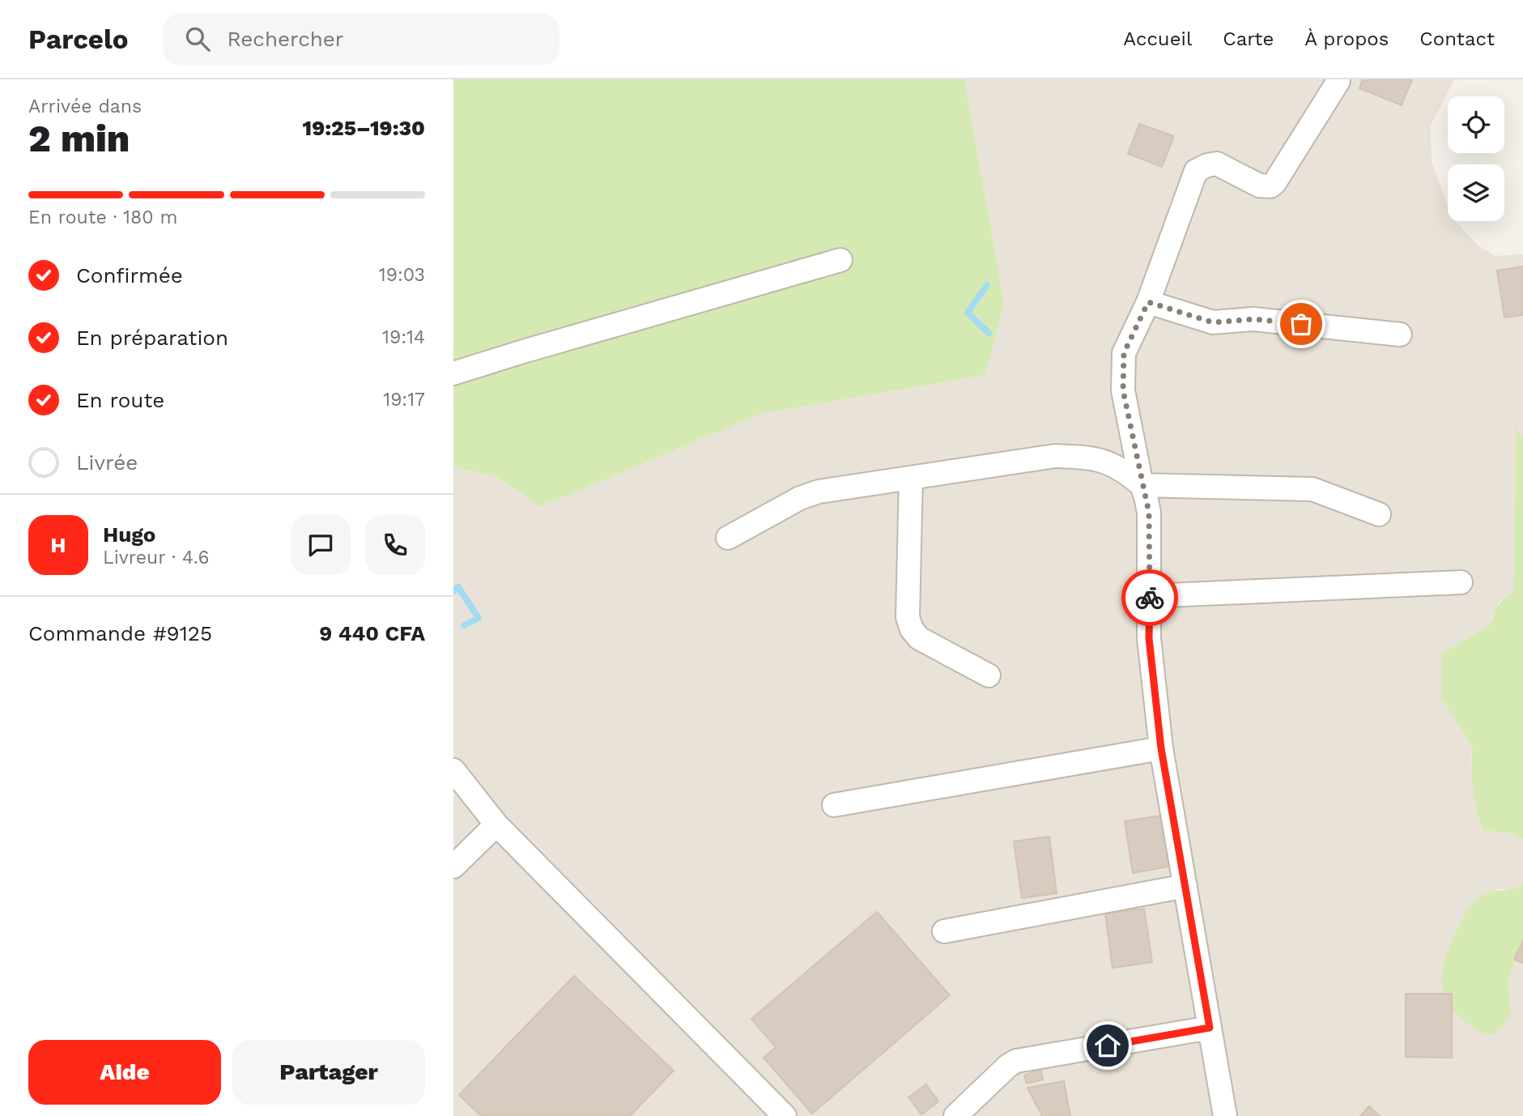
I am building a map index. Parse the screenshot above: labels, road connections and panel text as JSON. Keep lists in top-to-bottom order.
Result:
{
  "page": {
    "header": "Parcelo",
    "search": "Rechercher",
    "nav": [
      "Accueil",
      "Carte",
      "À propos",
      "Contact"
    ],
    "heading": ["2 min", "Arrivée dans", "19:25–19:30"],
    "panel": [
      "Hugo",
      "Livreur · 4.6",
      "Commande #9125",
      "9 440 CFA"
    ],
    "bar": "En route · 180 m",
    "list": [
      ["Confirmée", "19:03"],
      ["En préparation", "19:14"],
      ["En route", "19:17"],
      "Livrée"
    ],
    "round": "H",
    "buttons": ["Aide", "Partager"]
  }
}
